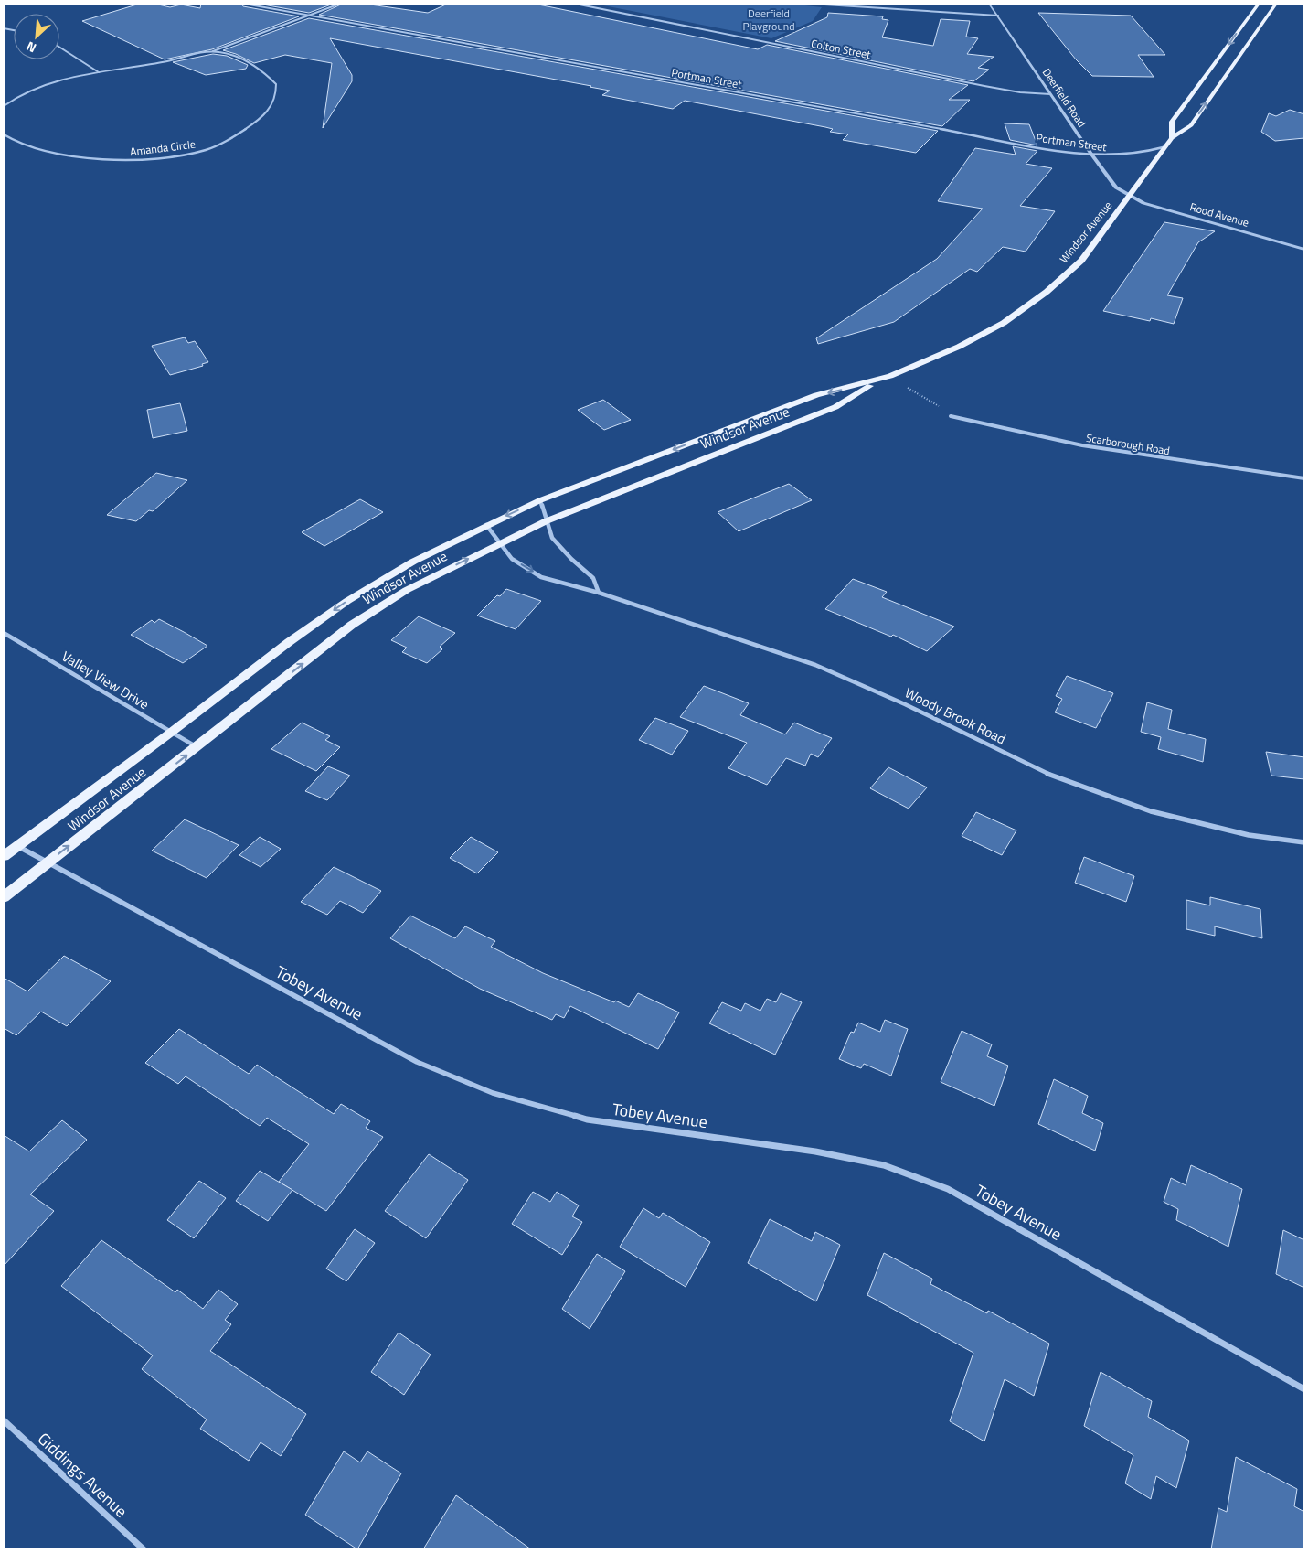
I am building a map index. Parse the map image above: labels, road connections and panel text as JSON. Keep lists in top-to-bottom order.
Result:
{
  "streets": {
    "main road": ["Windsor Avenue"],
    "street": [
      "Colton Street",
      "Portman Street",
      "Deerfield Road",
      "Amanda Circle",
      "Rood Avenue",
      "Scarborough Road",
      "Valley View Drive",
      "Woody Brook Road",
      "Tobey Avenue",
      "Giddings Avenue"
    ]
  },
  "crossings": [
    ["Colton Street", "Deerfield Road"],
    ["Portman Street", "Deerfield Road"],
    ["Portman Street", "Windsor Avenue"],
    ["Deerfield Road", "Rood Avenue"],
    ["Deerfield Road", "Windsor Avenue"],
    ["Rood Avenue", "Windsor Avenue"],
    ["Windsor Avenue", "Valley View Drive"],
    ["Windsor Avenue", "Woody Brook Road"],
    ["Windsor Avenue", "Tobey Avenue"]
  ],
  "parks": ["Deerfield Playground"],
  "north": "bottom left"
}
